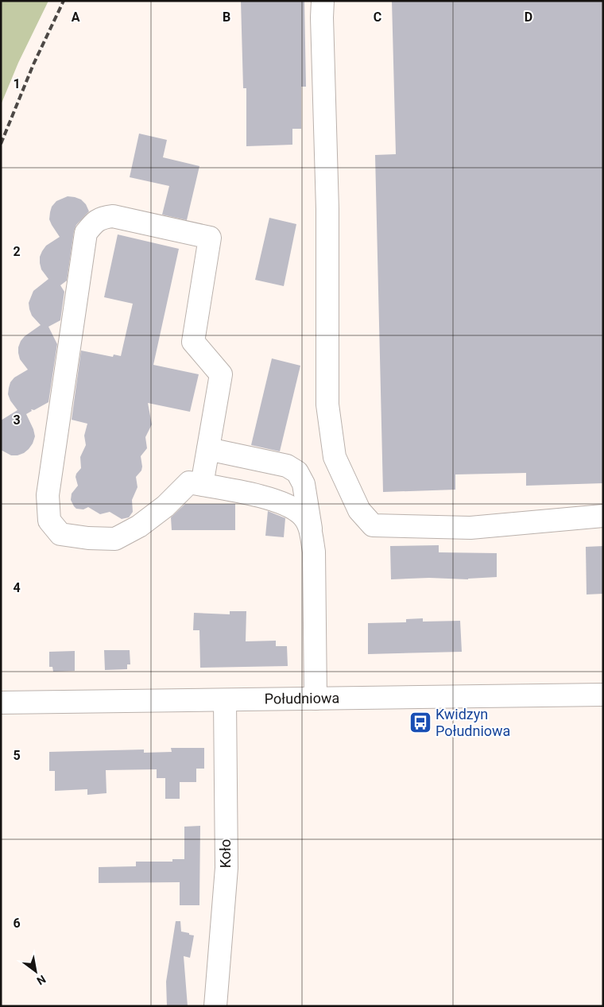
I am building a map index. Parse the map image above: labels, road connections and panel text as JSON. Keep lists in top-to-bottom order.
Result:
{
  "streets": {
    "street": ["Południowa", "Koło"]
  },
  "crossings": [
    ["Południowa", "Koło"]
  ],
  "places": {
    "bus stop": ["Kwidzyn Południowa"]
  },
  "north": "bottom right",
  "grid": {
    "columns": [
      "A",
      "B",
      "C",
      "D"
    ],
    "rows": [
      "1",
      "2",
      "3",
      "4",
      "5",
      "6"
    ]
  }
}
